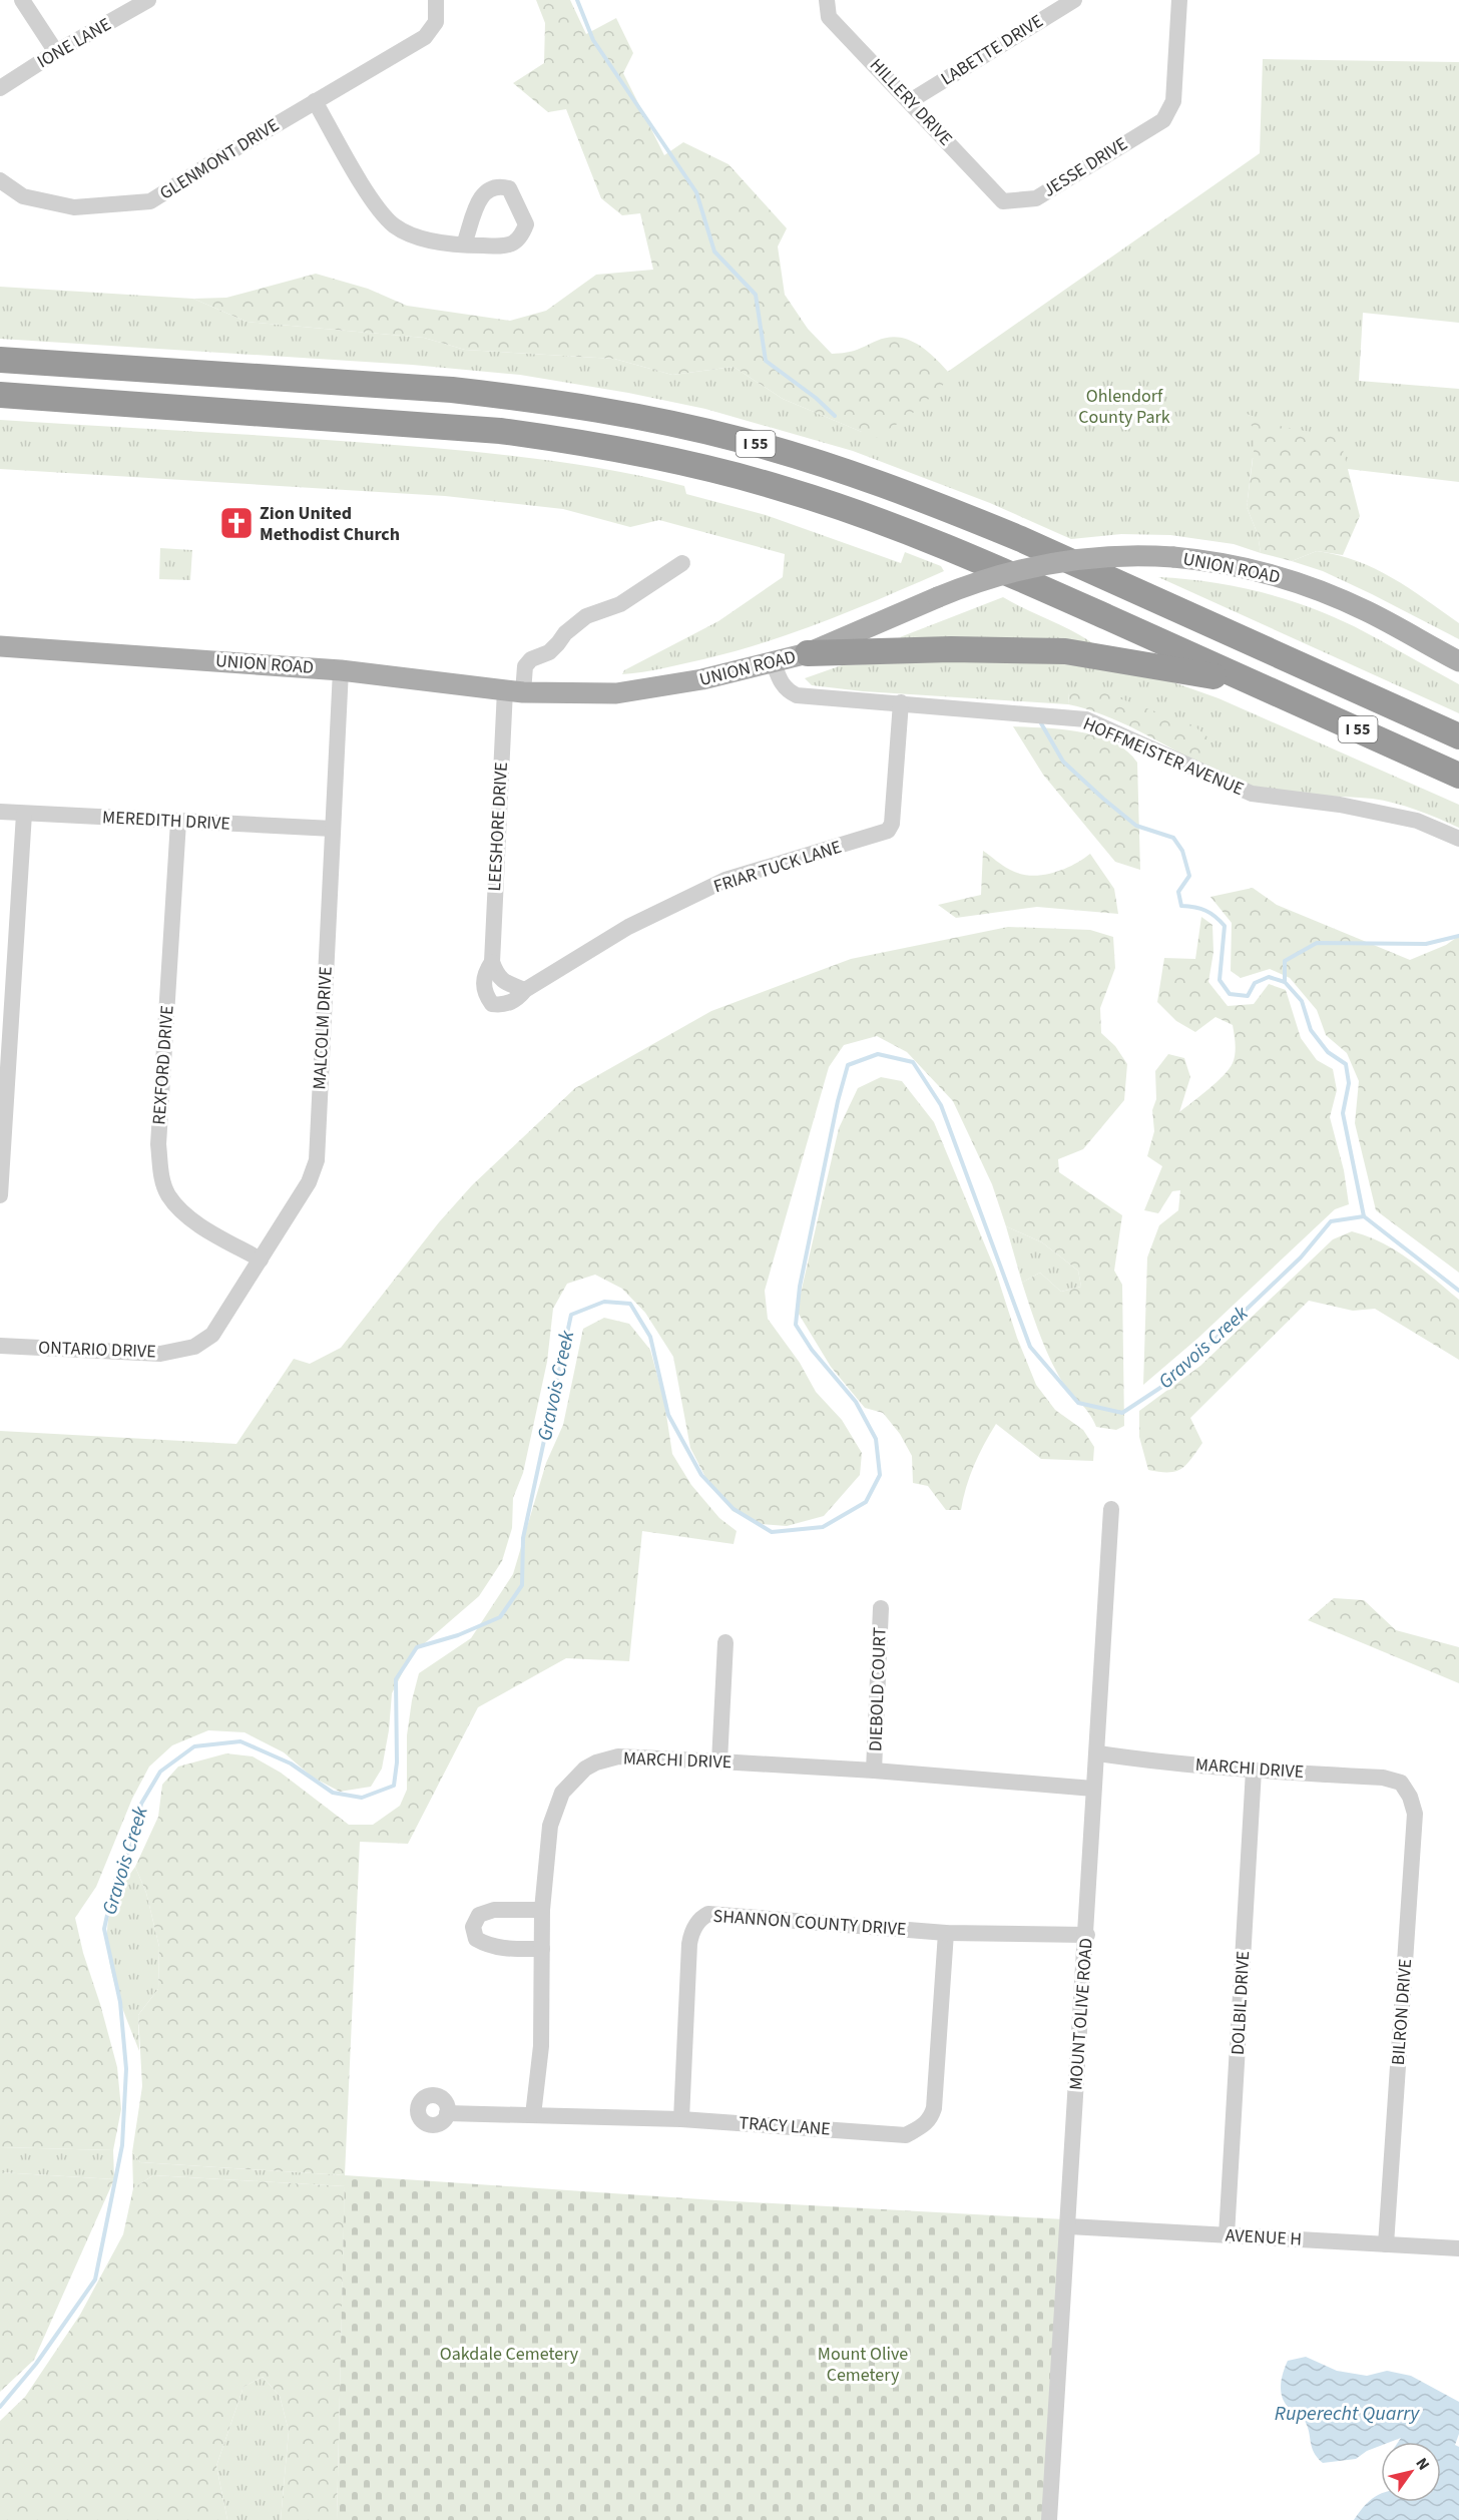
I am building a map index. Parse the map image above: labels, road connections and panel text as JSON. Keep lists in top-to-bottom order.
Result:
{
  "streets": {
    "highway": ["I 55"],
    "main road": ["UNION ROAD"],
    "street": [
      "IONE LANE",
      "LABETTE DRIVE",
      "HILLERY DRIVE",
      "GLENMONT DRIVE",
      "JESSE DRIVE",
      "HOFFMEISTER AVENUE",
      "MEREDITH DRIVE",
      "LEESHORE DRIVE",
      "FRIAR TUCK LANE",
      "MALCOLM DRIVE",
      "REXFORD DRIVE",
      "ONTARIO DRIVE",
      "DIEBOLD COURT",
      "MARCHI DRIVE",
      "SHANNON COUNTY DRIVE",
      "DOLBIL DRIVE",
      "BILRON DRIVE",
      "MOUNT OLIVE ROAD",
      "TRACY LANE",
      "AVENUE H"
    ]
  },
  "crossings": [
    ["LABETTE DRIVE", "HILLERY DRIVE"],
    ["HILLERY DRIVE", "JESSE DRIVE"],
    ["UNION ROAD", "HOFFMEISTER AVENUE"],
    ["UNION ROAD", "LEESHORE DRIVE"],
    ["UNION ROAD", "MALCOLM DRIVE"],
    ["HOFFMEISTER AVENUE", "FRIAR TUCK LANE"],
    ["MEREDITH DRIVE", "MALCOLM DRIVE"],
    ["MEREDITH DRIVE", "REXFORD DRIVE"],
    ["LEESHORE DRIVE", "FRIAR TUCK LANE"],
    ["MALCOLM DRIVE", "REXFORD DRIVE"],
    ["MALCOLM DRIVE", "ONTARIO DRIVE"],
    ["DIEBOLD COURT", "MARCHI DRIVE"],
    ["MARCHI DRIVE", "DOLBIL DRIVE"],
    ["MARCHI DRIVE", "BILRON DRIVE"],
    ["MARCHI DRIVE", "MOUNT OLIVE ROAD"],
    ["MARCHI DRIVE", "TRACY LANE"],
    ["SHANNON COUNTY DRIVE", "MOUNT OLIVE ROAD"],
    ["SHANNON COUNTY DRIVE", "TRACY LANE"],
    ["DOLBIL DRIVE", "AVENUE H"],
    ["BILRON DRIVE", "AVENUE H"],
    ["MOUNT OLIVE ROAD", "AVENUE H"]
  ],
  "water": ["Gravois Creek", "Ruperecht Quarry"],
  "parks": ["Ohlendorf County Park", "Oakdale Cemetery", "Mount Olive Cemetery"],
  "places": {
    "church": ["Zion United Methodist Church"]
  },
  "north": "top right"
}
